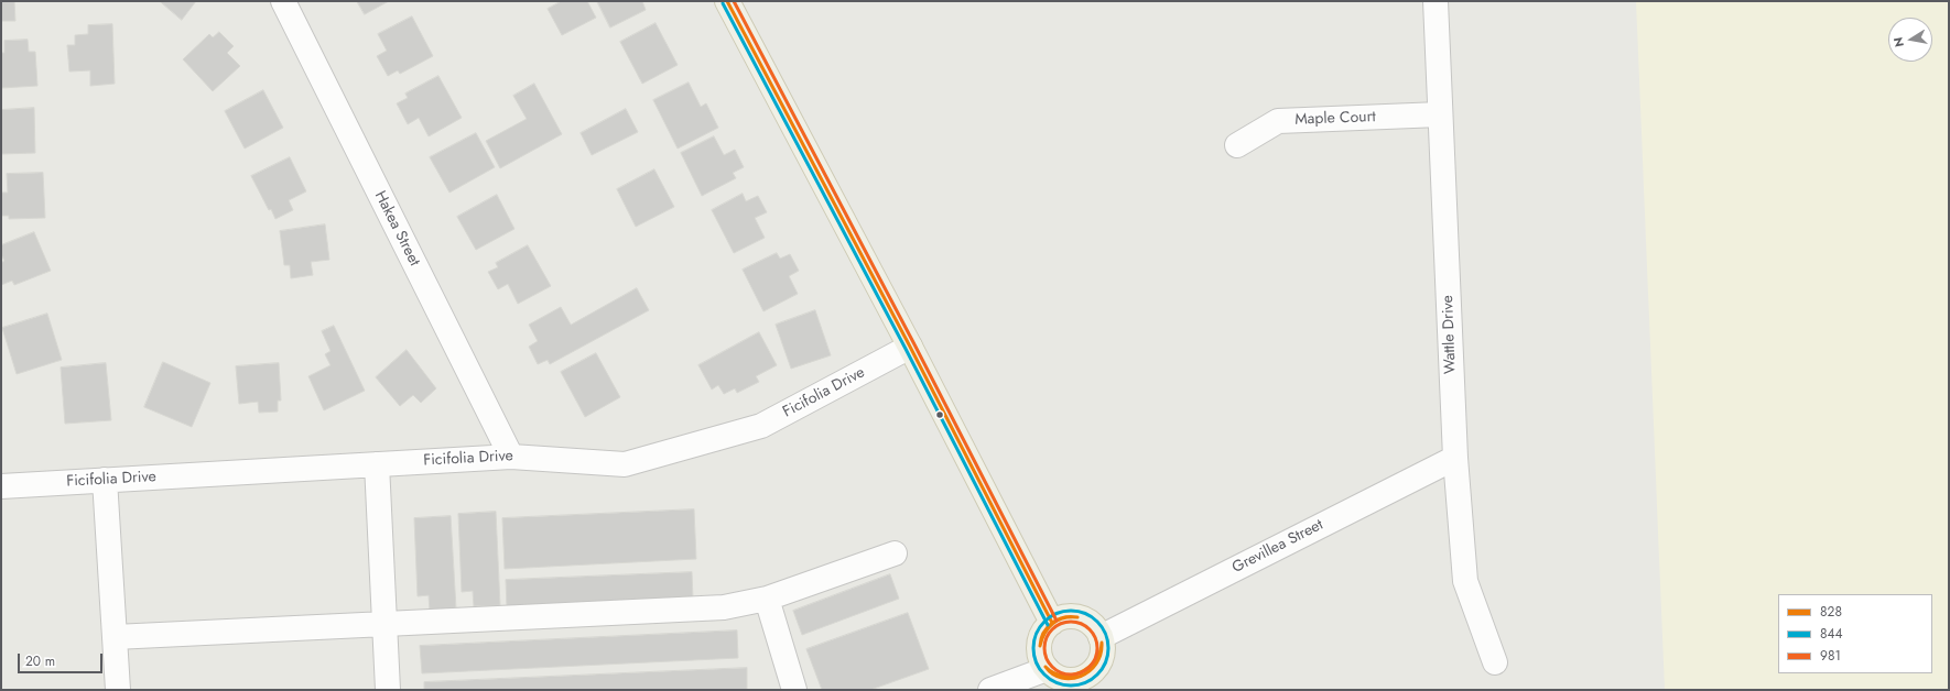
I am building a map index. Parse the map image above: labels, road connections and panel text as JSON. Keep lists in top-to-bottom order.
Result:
{
  "streets": {
    "street": [
      "Maple Court",
      "Hakea Street",
      "Wattle Drive",
      "Ficifolia Drive",
      "Grevillea Street"
    ]
  },
  "crossings": [
    ["Maple Court", "Wattle Drive"],
    ["Hakea Street", "Ficifolia Drive"],
    ["Wattle Drive", "Grevillea Street"]
  ],
  "lines": ["transit line 828", "transit line 981", "transit line 844"],
  "legend": ["828", "844", "981"],
  "scale_bar": "20 m",
  "north": "left"
}
